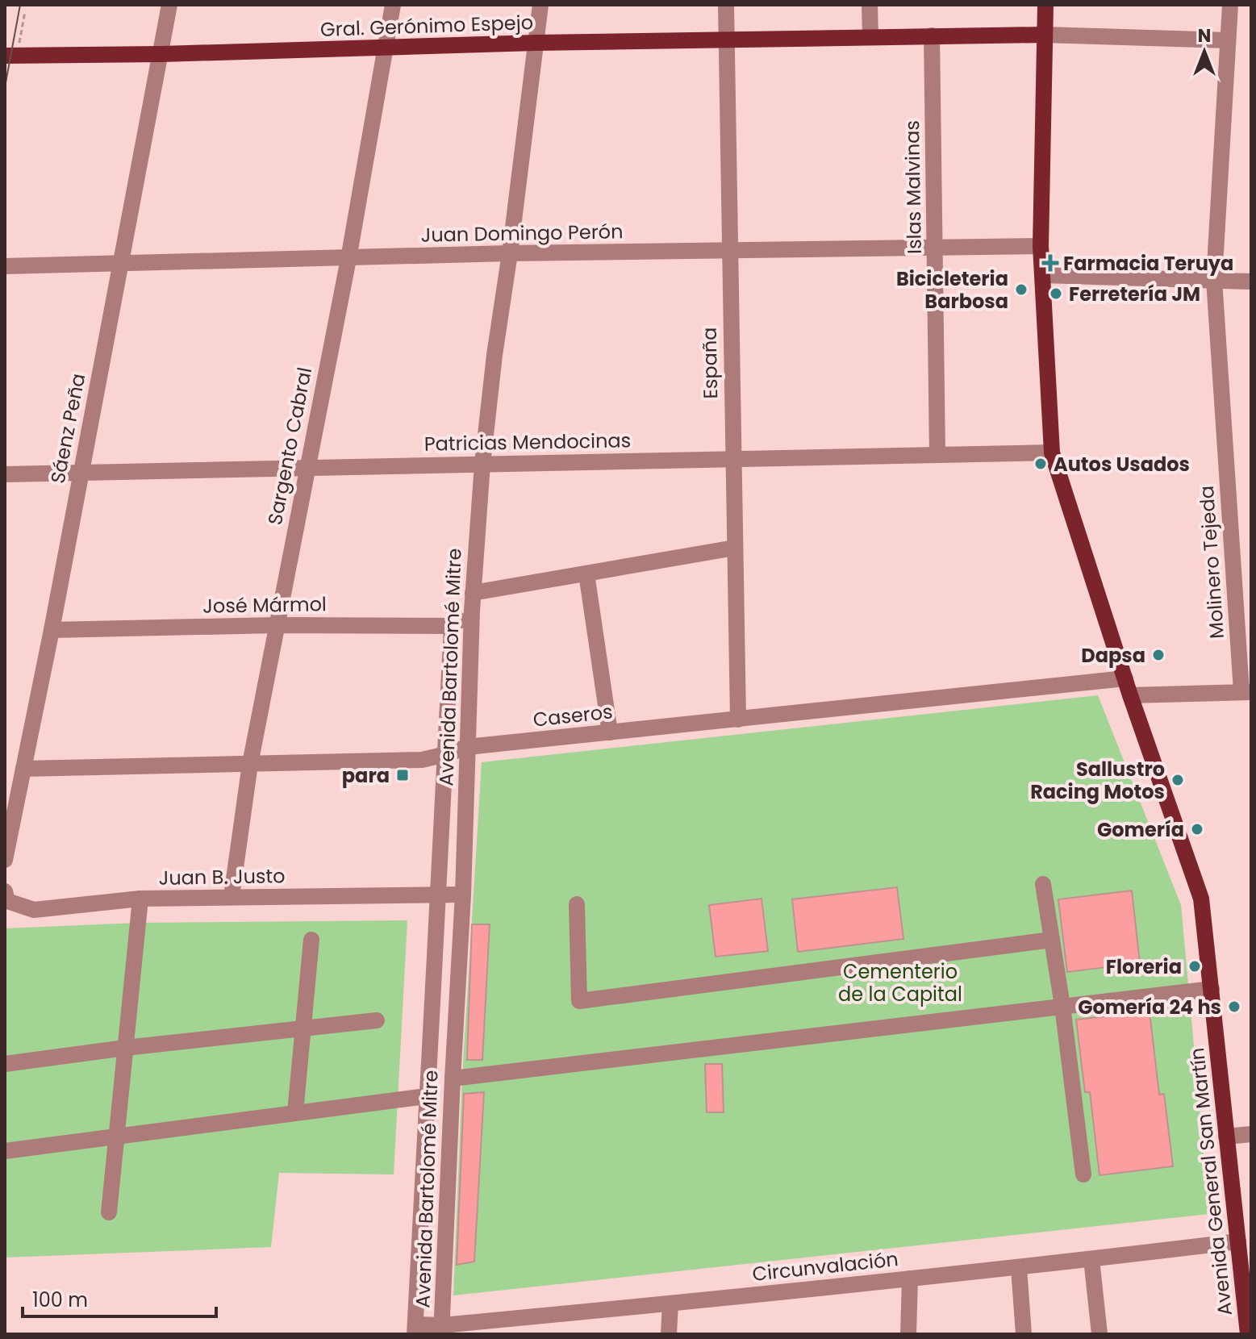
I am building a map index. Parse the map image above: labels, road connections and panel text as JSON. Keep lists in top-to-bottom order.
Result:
{
  "streets": {
    "main road": ["Gral. Gerónimo Espejo", "Avenida General San Martín"],
    "street": [
      "Islas Malvinas",
      "Juan Domingo Perón",
      "España",
      "Sáenz Peña",
      "Patricias Mendocinas",
      "Sargento Cabral",
      "Molinero Tejeda",
      "José Mármol",
      "Avenida Bartolomé Mitre",
      "Caseros",
      "Juan B. Justo",
      "Circunvalación"
    ]
  },
  "crossings": [
    ["Gral. Gerónimo Espejo", "Islas Malvinas"],
    ["Gral. Gerónimo Espejo", "España"],
    ["Gral. Gerónimo Espejo", "Sáenz Peña"],
    ["Gral. Gerónimo Espejo", "Sargento Cabral"],
    ["Gral. Gerónimo Espejo", "Avenida Bartolomé Mitre"],
    ["Gral. Gerónimo Espejo", "Avenida General San Martín"],
    ["Islas Malvinas", "Juan Domingo Perón"],
    ["Islas Malvinas", "Patricias Mendocinas"],
    ["Juan Domingo Perón", "España"],
    ["Juan Domingo Perón", "Sáenz Peña"],
    ["Juan Domingo Perón", "Sargento Cabral"],
    ["Juan Domingo Perón", "Avenida Bartolomé Mitre"],
    ["Juan Domingo Perón", "Avenida General San Martín"],
    ["España", "Patricias Mendocinas"],
    ["España", "Caseros"],
    ["Sáenz Peña", "Patricias Mendocinas"],
    ["Sáenz Peña", "José Mármol"],
    ["Sáenz Peña", "Caseros"],
    ["Patricias Mendocinas", "Sargento Cabral"],
    ["Patricias Mendocinas", "Avenida Bartolomé Mitre"],
    ["Patricias Mendocinas", "Avenida General San Martín"],
    ["Sargento Cabral", "José Mármol"],
    ["Sargento Cabral", "Caseros"],
    ["Sargento Cabral", "Juan B. Justo"],
    ["José Mármol", "Avenida Bartolomé Mitre"],
    ["Avenida Bartolomé Mitre", "Caseros"],
    ["Avenida Bartolomé Mitre", "Juan B. Justo"],
    ["Avenida Bartolomé Mitre", "Circunvalación"],
    ["Caseros", "Avenida General San Martín"],
    ["Avenida General San Martín", "Circunvalación"]
  ],
  "parks": ["Cementerio de la Capital"],
  "places": {
    "health": ["Farmacia Teruya"],
    "other": [
      "Bicicleteria Barbosa",
      "Ferretería JM",
      "Autos Usados",
      "Dapsa",
      "Sallustro Racing Motos",
      "Gomería",
      "Floreria",
      "Gomería 24 hs"
    ],
    "transit": ["para"]
  },
  "scale_bar": "100 m",
  "north": "top"
}
